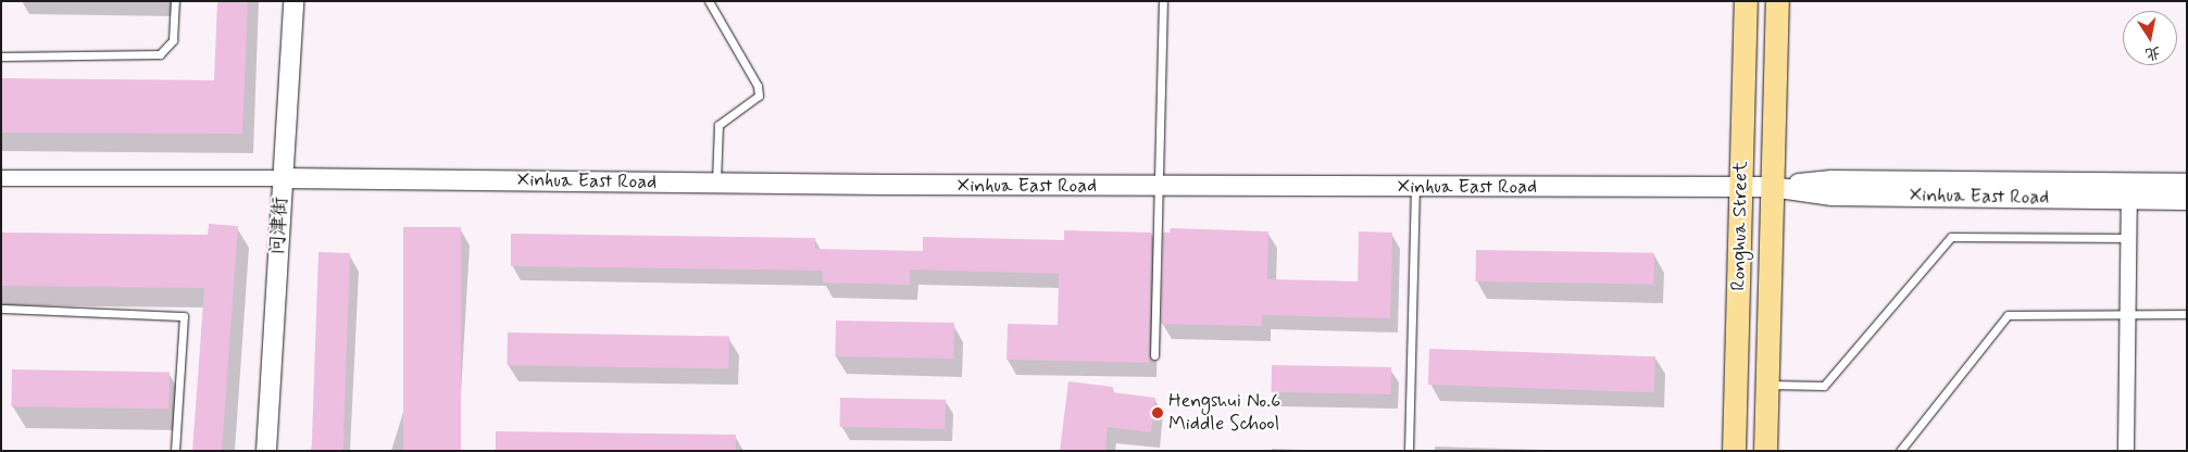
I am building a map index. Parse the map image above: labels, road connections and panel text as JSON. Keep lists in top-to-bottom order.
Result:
{
  "streets": {
    "main road": ["Ronghua Street"],
    "street": ["Xinhua East Road", "问津街"]
  },
  "crossings": [
    ["Xinhua East Road", "问津街"],
    ["Xinhua East Road", "Ronghua Street"]
  ],
  "places": ["Hengshui No.6 Middle School"],
  "north": "bottom"
}
